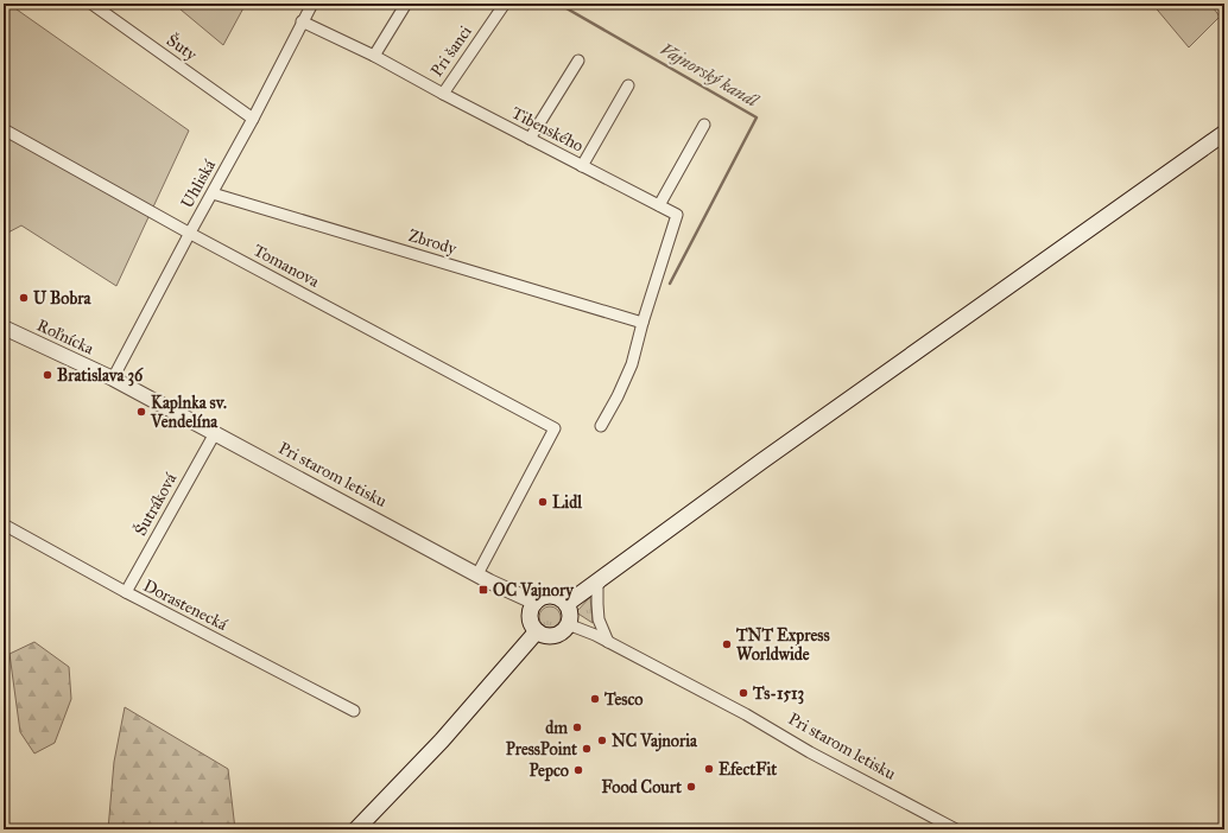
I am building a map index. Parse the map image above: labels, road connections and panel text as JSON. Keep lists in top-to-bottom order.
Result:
{
  "streets": {
    "street": [
      "Šuty",
      "Pri šanci",
      "Tibenského",
      "Uhliská",
      "Zbrody",
      "Tomanova",
      "Roľnícka",
      "Pri starom letisku",
      "Šutráková",
      "Dorastenecká"
    ]
  },
  "crossings": [
    ["Šuty", "Uhliská"],
    ["Pri šanci", "Tibenského"],
    ["Tibenského", "Uhliská"],
    ["Tibenského", "Zbrody"],
    ["Uhliská", "Zbrody"],
    ["Uhliská", "Tomanova"],
    ["Uhliská", "Roľnícka"],
    ["Uhliská", "Pri starom letisku"],
    ["Tomanova", "Pri starom letisku"],
    ["Roľnícka", "Pri starom letisku"],
    ["Pri starom letisku", "Šutráková"],
    ["Šutráková", "Dorastenecká"]
  ],
  "water": ["Vajnorský kanál"],
  "places": {
    "other": [
      "U Bobra",
      "Bratislava 36",
      "Kaplnka sv. Vendelína",
      "Lidl",
      "TNT Express Worldwide",
      "Ts-1513",
      "Tesco",
      "dm",
      "NC Vajnoria",
      "PressPoint",
      "EfectFit",
      "Pepco",
      "Food Court"
    ],
    "transit": ["OC Vajnory"]
  }
}
